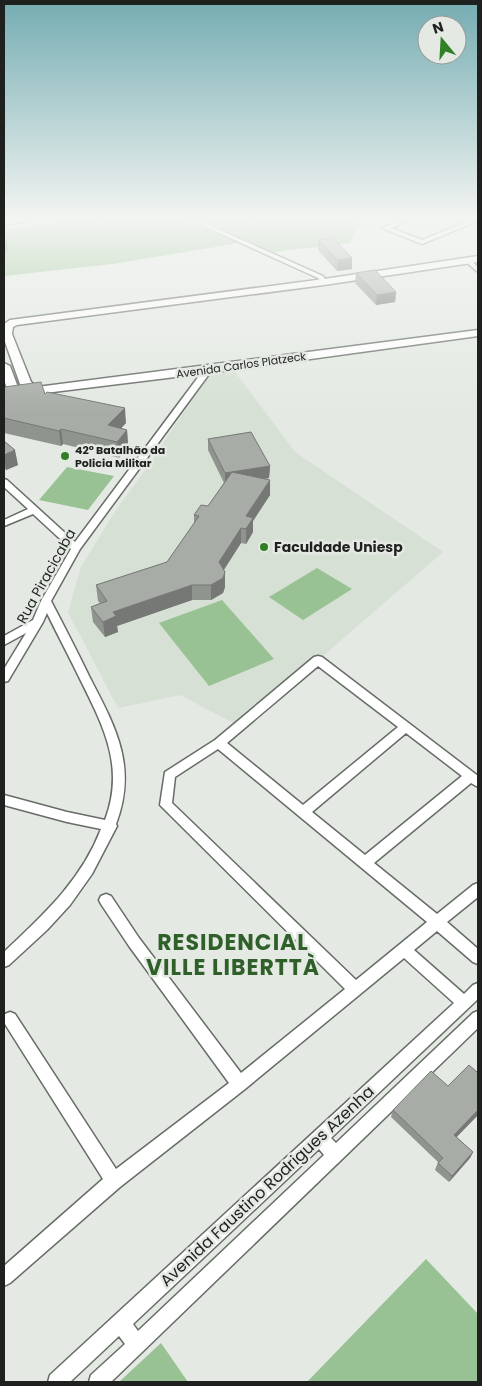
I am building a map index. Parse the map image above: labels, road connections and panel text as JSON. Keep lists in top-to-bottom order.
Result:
{
  "streets": {
    "main road": ["Avenida Carlos Platzeck"],
    "street": ["Rua Piracicaba", "Avenida Faustino Rodrigues Azenha"]
  },
  "crossings": [
    ["Avenida Carlos Platzeck", "Rua Piracicaba"]
  ],
  "districts": ["RESIDENCIAL VILLE LIBERTTÀ"],
  "places": ["42º Batalhão da Policia Militar", "Faculdade Uniesp"],
  "north": "top"
}
